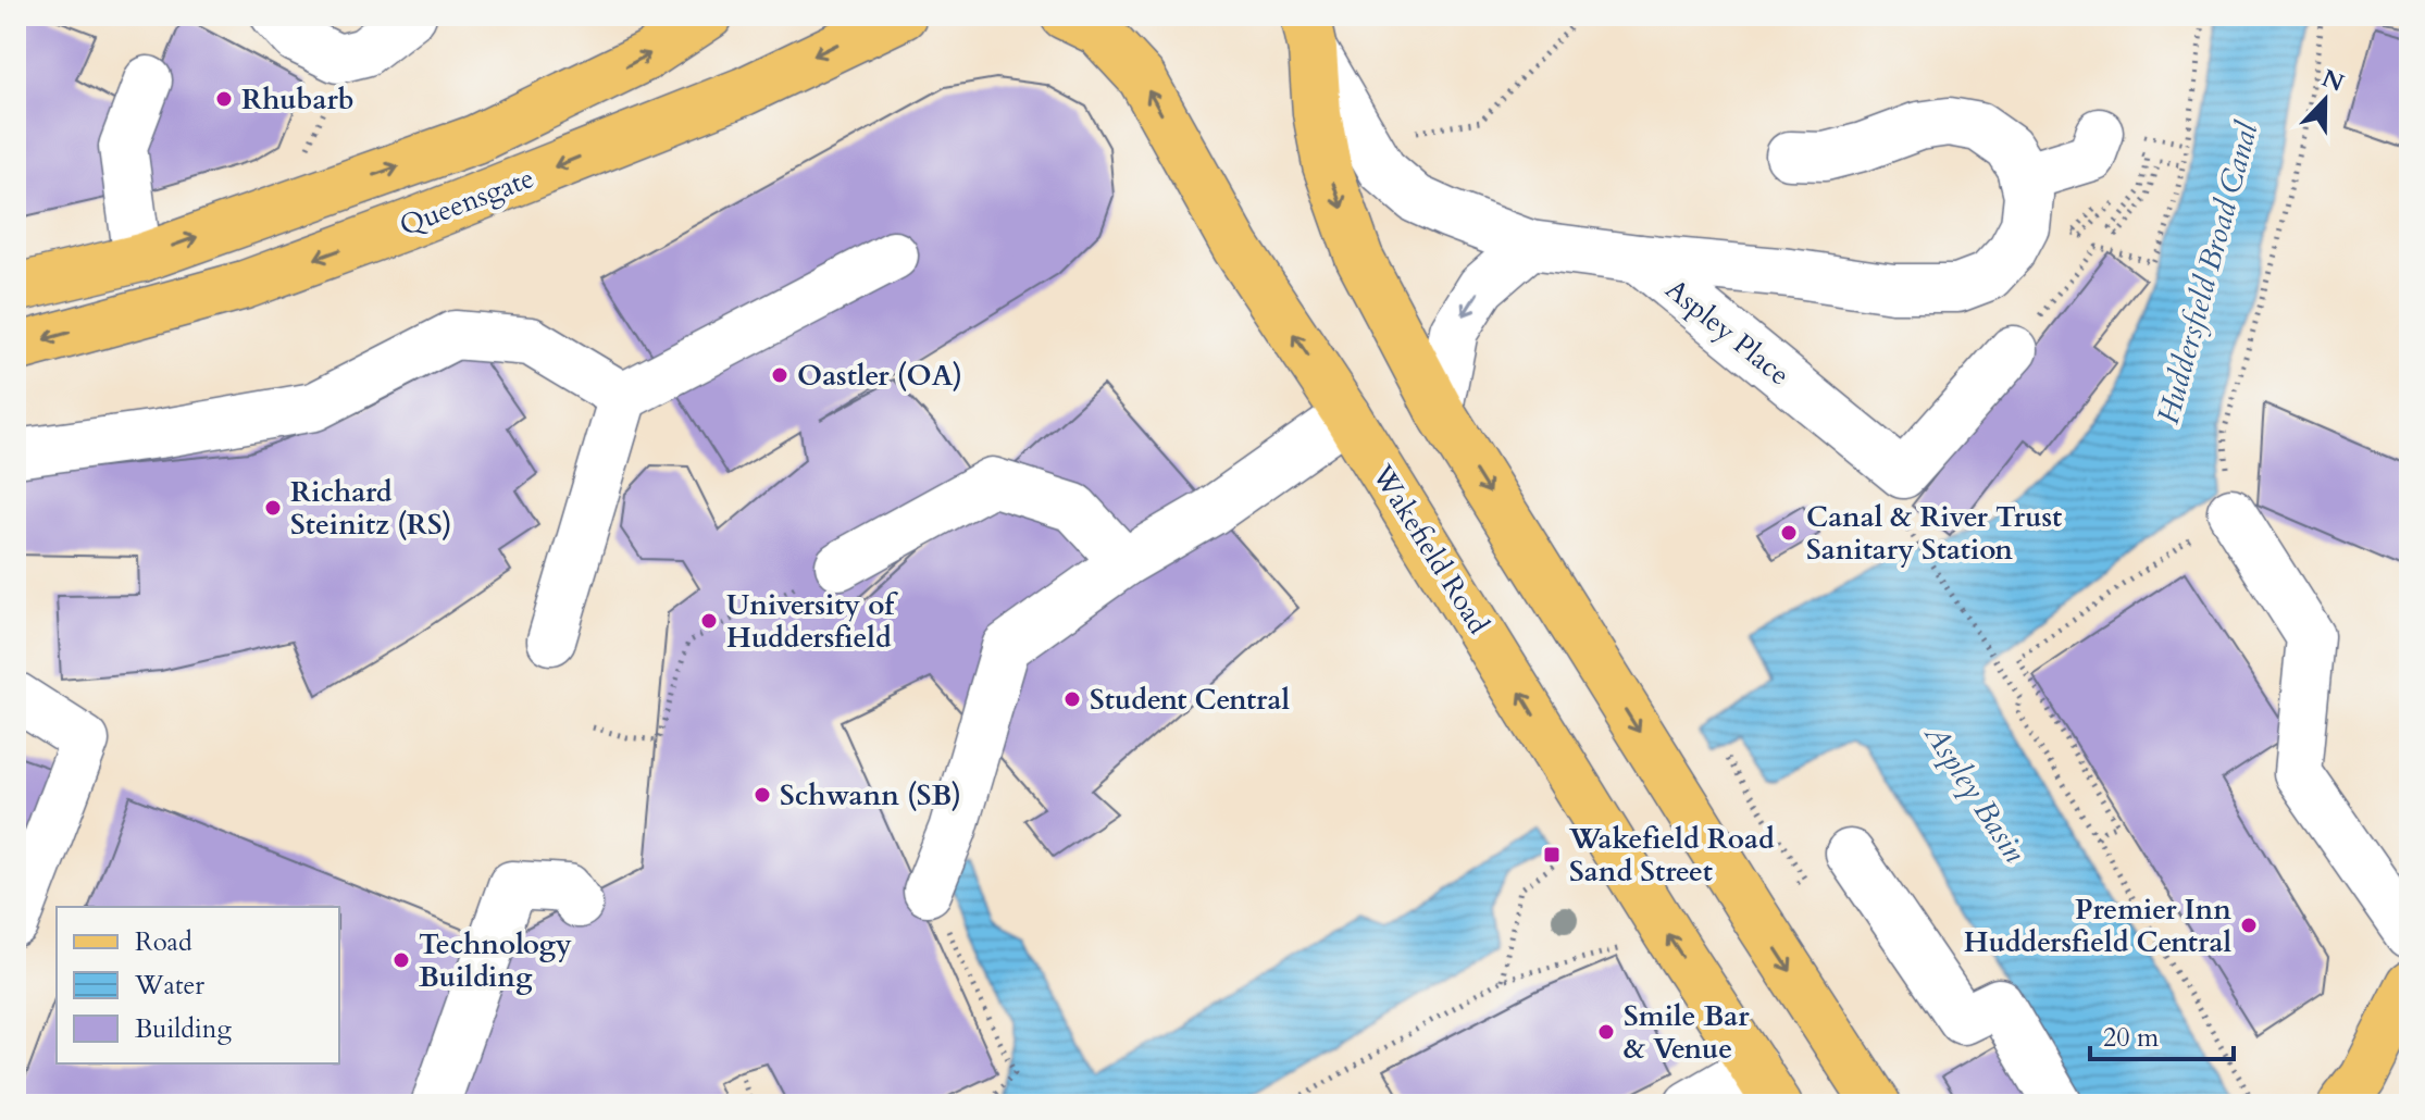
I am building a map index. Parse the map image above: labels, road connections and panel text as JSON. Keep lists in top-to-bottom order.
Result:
{
  "streets": {
    "main road": ["Queensgate", "Wakefield Road"],
    "street": ["Aspley Place"]
  },
  "water": ["Huddersfield Broad Canal", "Aspley Basin"],
  "places": {
    "other": [
      "Rhubarb",
      "Oastler (OA)",
      "Richard Steinitz (RS)",
      "Canal & River Trust Sanitary Station",
      "University of Huddersfield",
      "Student Central",
      "Schwann (SB)",
      "Premier Inn Huddersfield Central",
      "Technology Building",
      "Smile Bar & Venue"
    ],
    "transit": ["Wakefield Road Sand Street"]
  },
  "legend": ["Road", "Water", "Building"],
  "scale_bar": "20 m",
  "north": "top"
}
